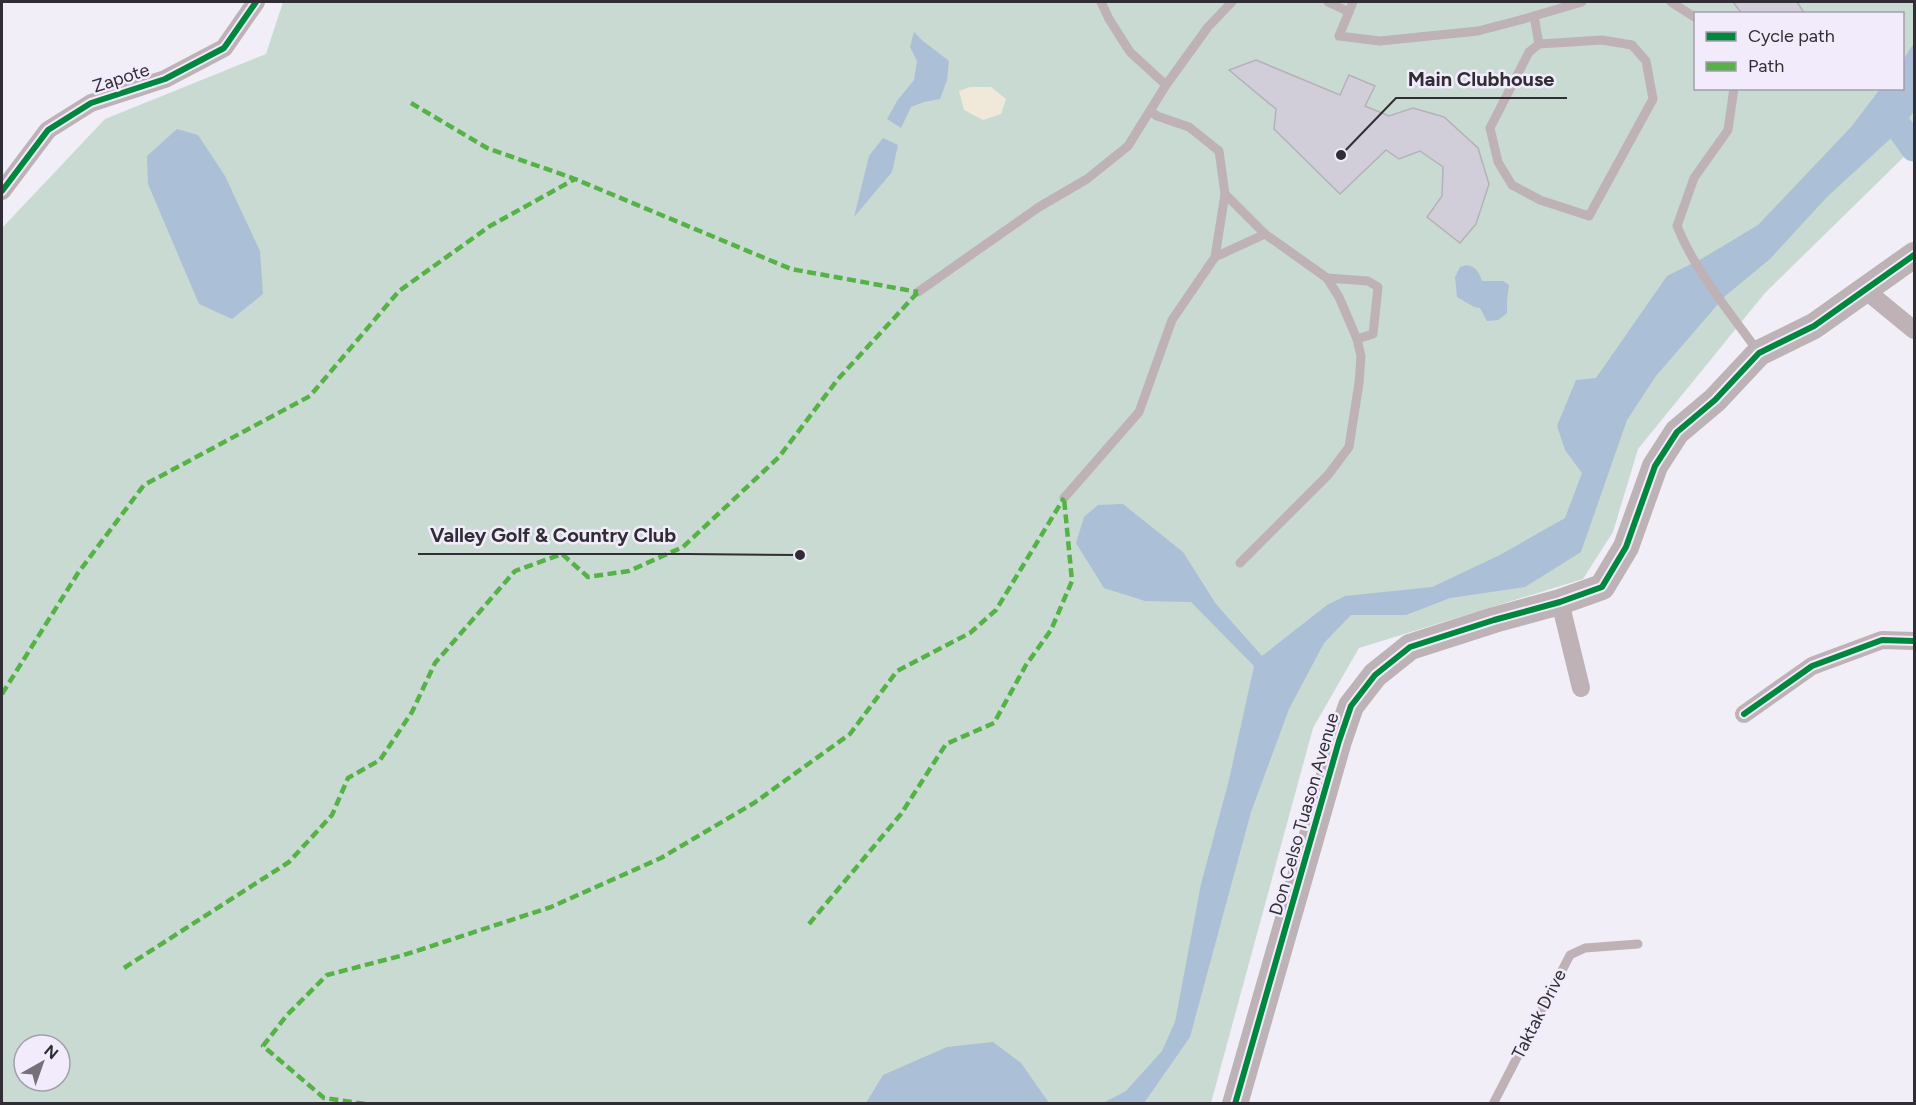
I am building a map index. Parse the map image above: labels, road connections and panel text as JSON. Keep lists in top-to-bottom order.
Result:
{
  "streets": {
    "street": ["Zapote", "Don Celso Tuason Avenue"],
    "lane": ["Taktak Drive"]
  },
  "places": ["Main Clubhouse", "Valley Golf & Country Club"],
  "legend": ["Cycle path", "Path"],
  "north": "top right"
}
